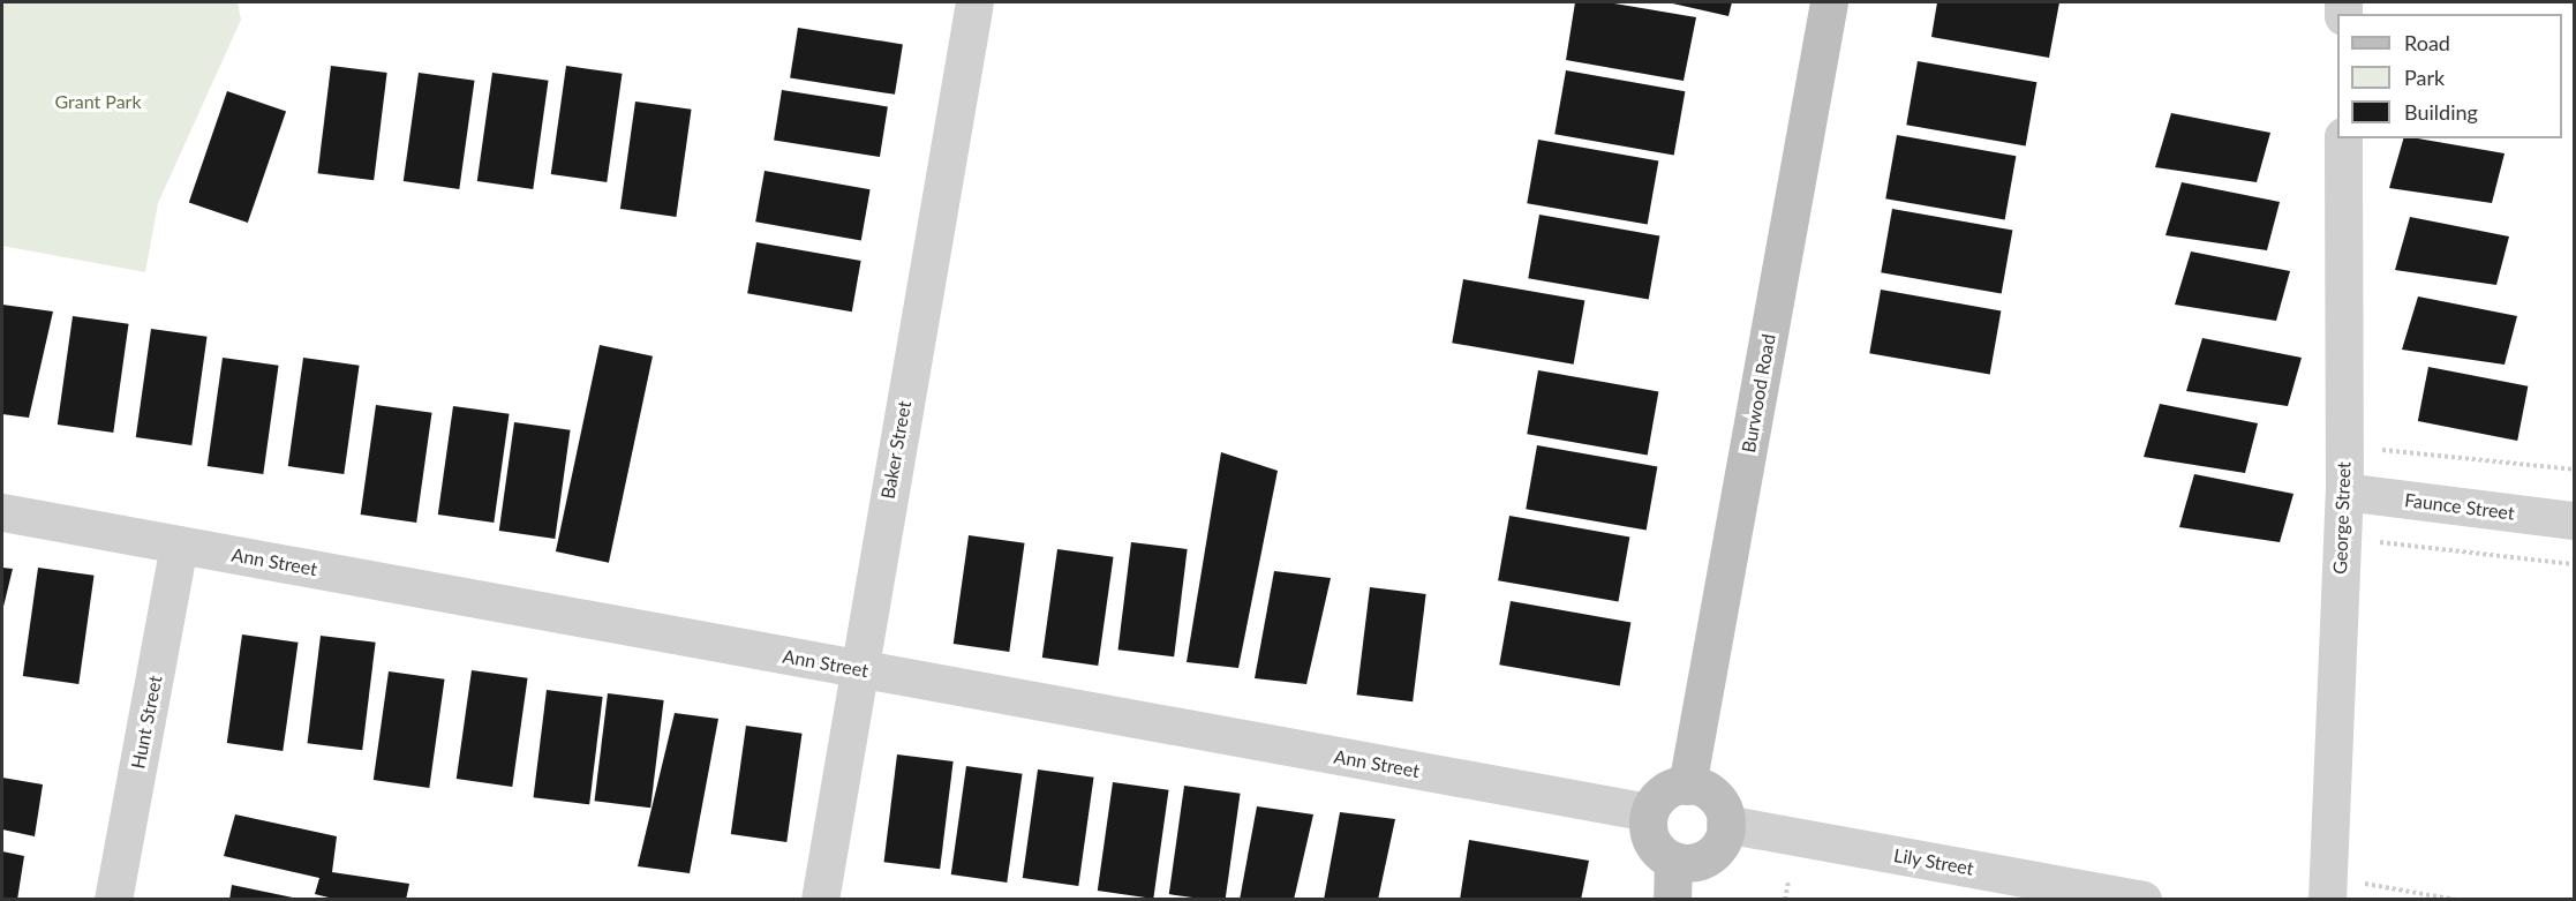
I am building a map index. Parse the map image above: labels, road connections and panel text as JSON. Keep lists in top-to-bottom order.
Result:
{
  "streets": {
    "main road": ["Burwood Road"],
    "street": [
      "Baker Street",
      "Faunce Street",
      "George Street",
      "Ann Street",
      "Hunt Street",
      "Lily Street"
    ]
  },
  "crossings": [
    ["Burwood Road", "Ann Street"],
    ["Burwood Road", "Lily Street"],
    ["Baker Street", "Ann Street"],
    ["Faunce Street", "George Street"],
    ["Ann Street", "Hunt Street"],
    ["Ann Street", "Lily Street"]
  ],
  "parks": ["Grant Park"],
  "legend": ["Road", "Park", "Building"]
}
